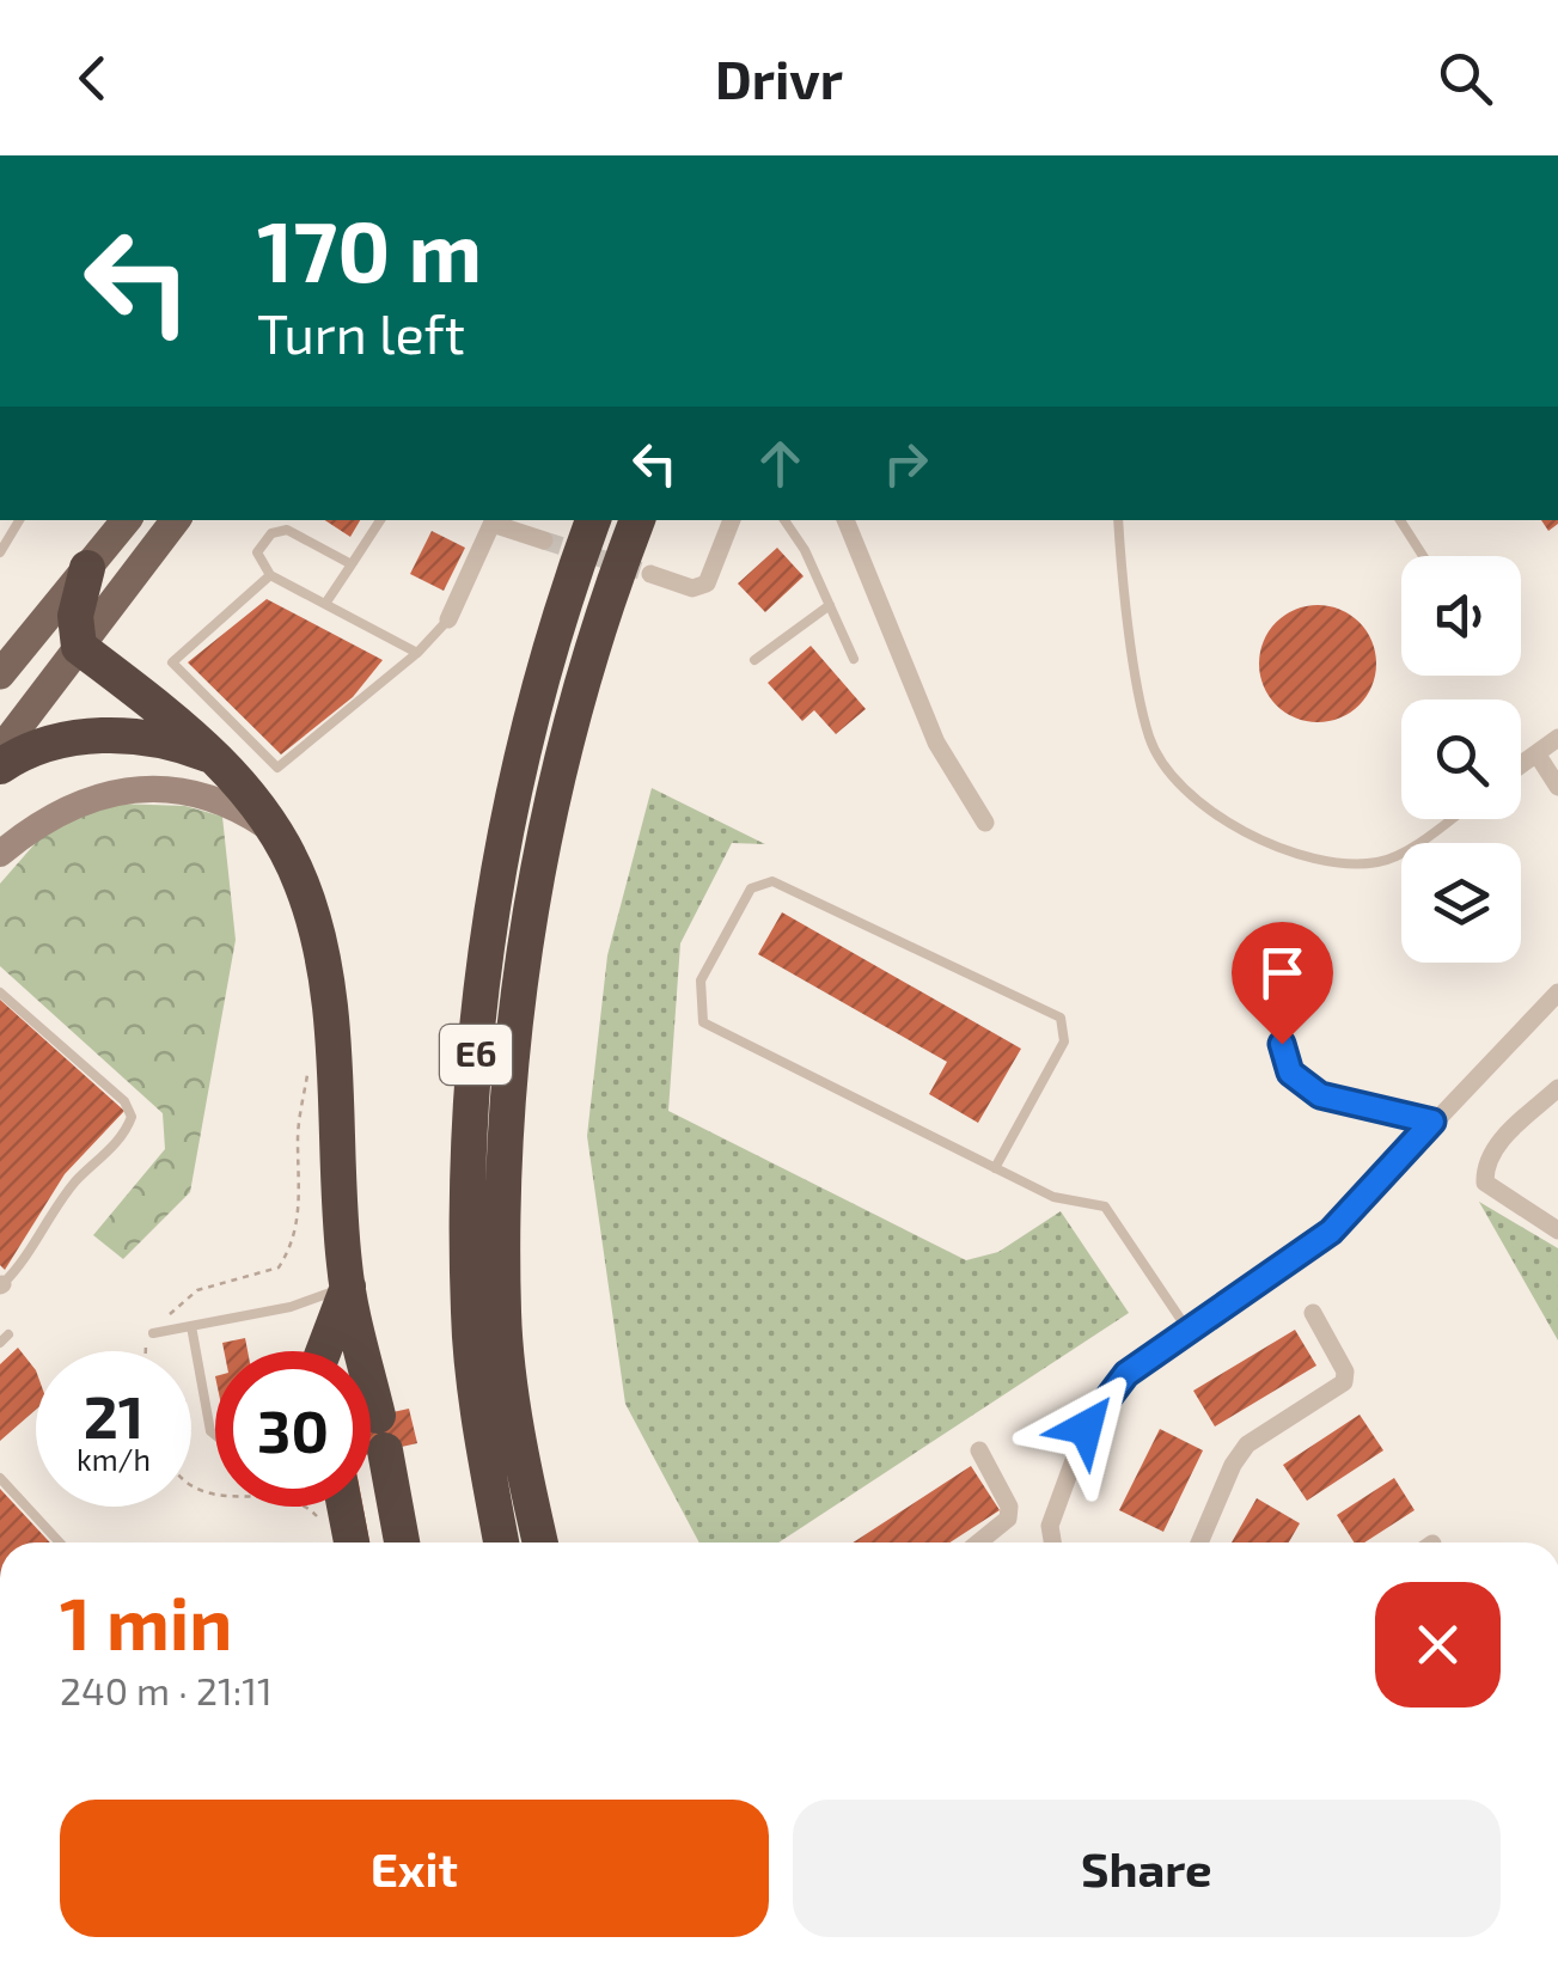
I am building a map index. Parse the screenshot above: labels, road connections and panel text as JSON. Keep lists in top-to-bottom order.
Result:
{
  "streets": {
    "highway": ["E6"]
  },
  "page": {
    "header": "Drivr",
    "turn": ["170 m", "Turn left"],
    "speed": "21 km/h",
    "limit": "30",
    "heading": ["1 min", "240 m · 21:11"],
    "buttons": ["Exit", "Share"]
  }
}
